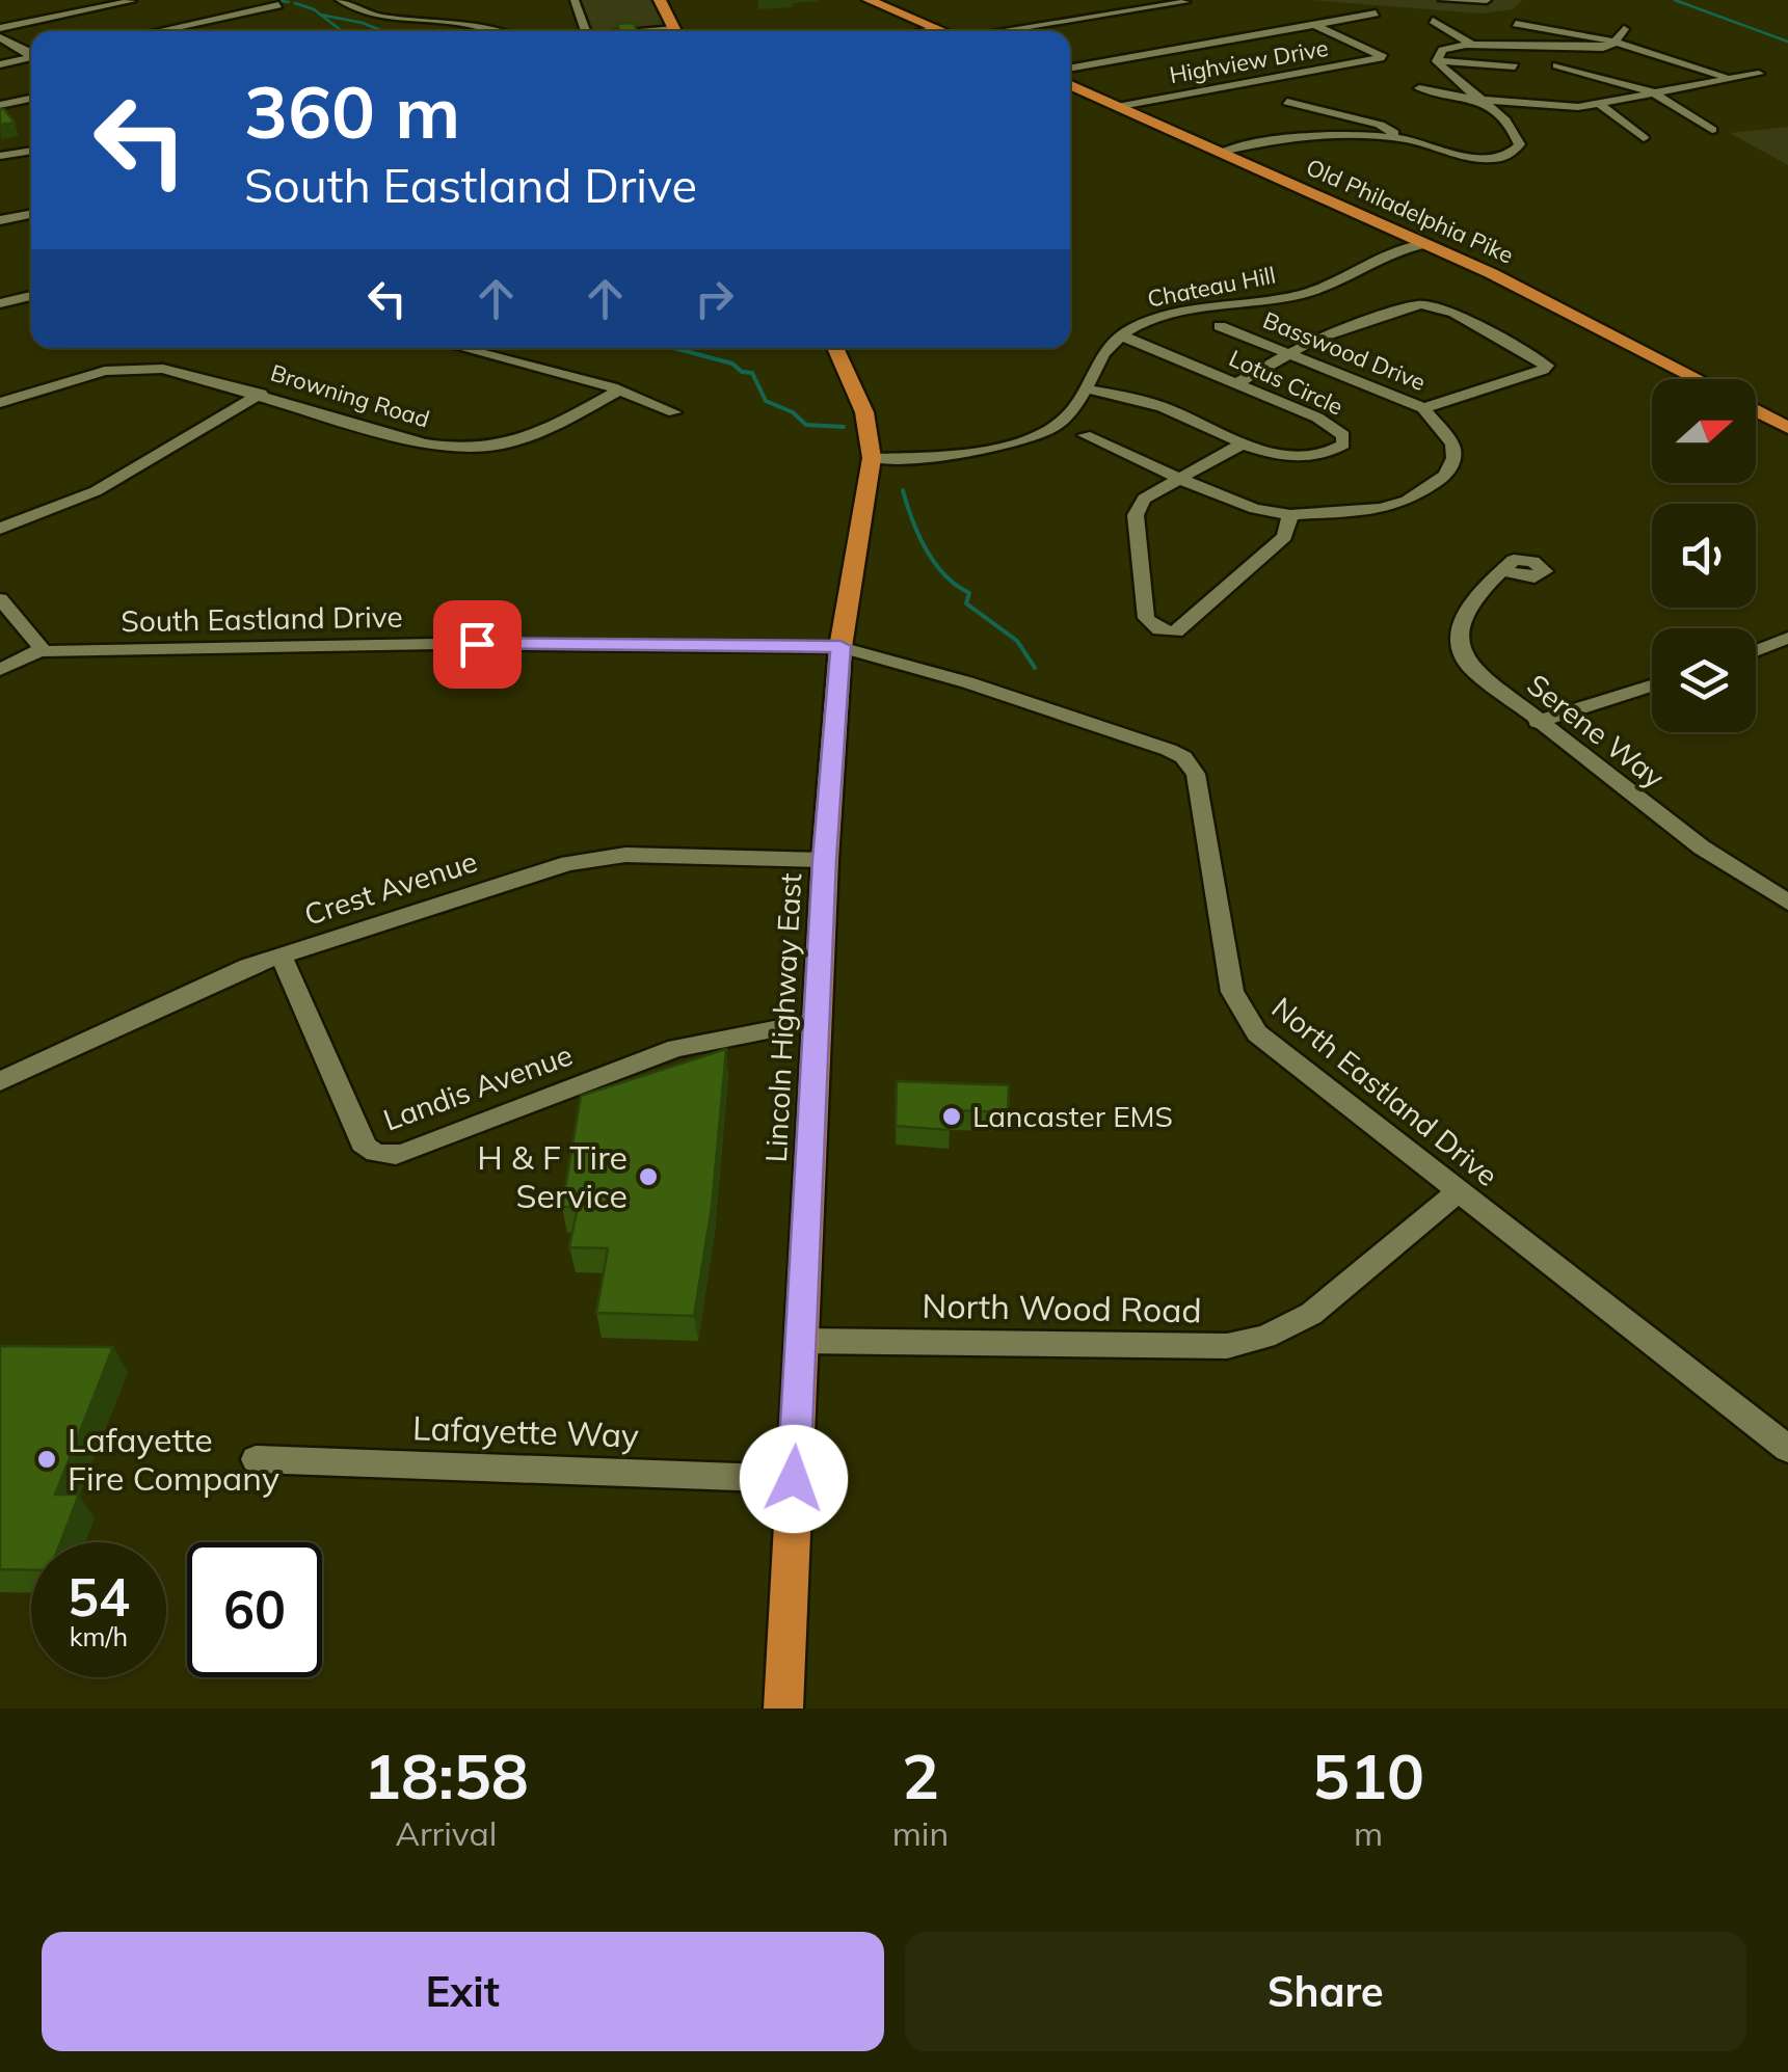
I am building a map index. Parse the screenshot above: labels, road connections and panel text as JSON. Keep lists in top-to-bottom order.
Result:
{
  "streets": {
    "main road": ["Old Philadelphia Pike", "Lincoln Highway East"],
    "street": [
      "Highview Drive",
      "Chateau Hill",
      "Basswood Drive",
      "Lotus Circle",
      "Browning Road",
      "South Eastland Drive",
      "Serene Way",
      "Crest Avenue",
      "Landis Avenue",
      "North Eastland Drive",
      "North Wood Road",
      "Lafayette Way"
    ]
  },
  "crossings": [
    ["Highview Drive", "Old Philadelphia Pike"],
    ["Old Philadelphia Pike", "Chateau Hill"],
    ["Chateau Hill", "Lotus Circle"],
    ["Chateau Hill", "Lincoln Highway East"],
    ["South Eastland Drive", "Lincoln Highway East"],
    ["South Eastland Drive", "North Eastland Drive"],
    ["Crest Avenue", "Lincoln Highway East"],
    ["Crest Avenue", "Landis Avenue"],
    ["Lincoln Highway East", "Landis Avenue"],
    ["Lincoln Highway East", "North Eastland Drive"],
    ["Lincoln Highway East", "North Wood Road"],
    ["Lincoln Highway East", "Lafayette Way"],
    ["North Eastland Drive", "North Wood Road"]
  ],
  "places": ["Lancaster EMS", "H & F Tire Service", "Lafayette Fire Company"],
  "north": "right",
  "page": {
    "turn": ["360 m", "South Eastland Drive"],
    "speed": "54 km/h",
    "limit": "60",
    "eta": [
      "18:58",
      "Arrival",
      "2",
      "min",
      "510",
      "m"
    ],
    "buttons": ["Exit", "Share"]
  }
}
